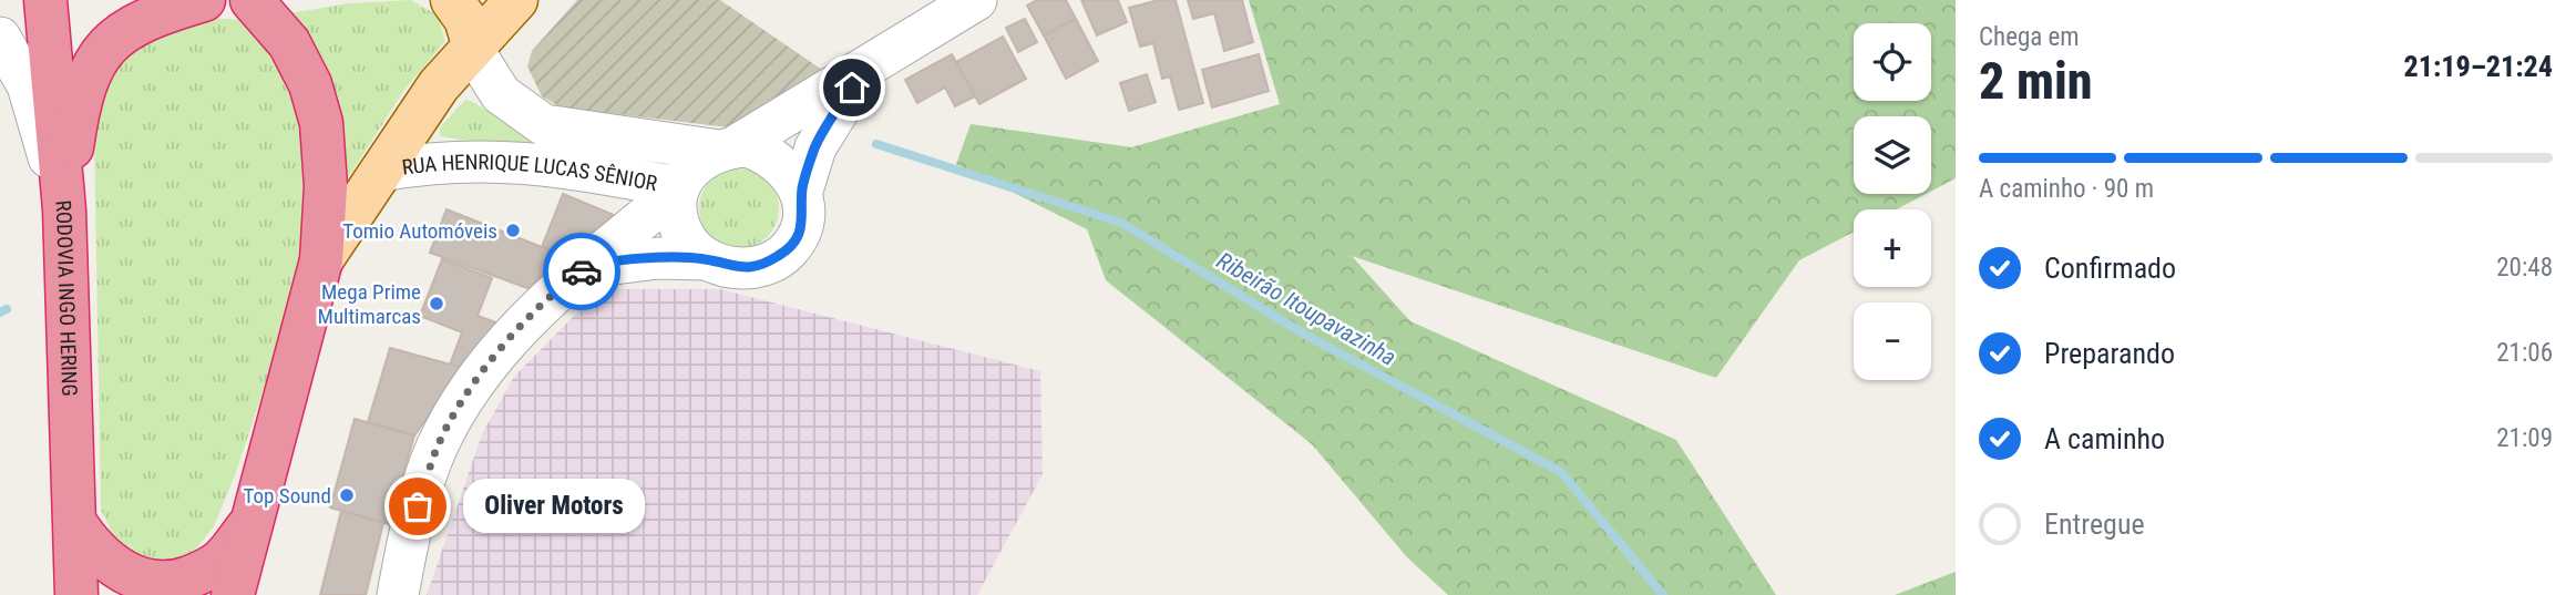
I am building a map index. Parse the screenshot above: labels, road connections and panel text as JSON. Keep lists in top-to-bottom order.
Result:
{
  "streets": {
    "highway": ["RODOVIA INGO HERING"],
    "street": ["RUA HENRIQUE LUCAS SÊNIOR"]
  },
  "water": ["Ribeirão Itoupavazinha"],
  "places": [
    "Tomio Automóveis",
    "Mega Prime Multimarcas",
    "Top Sound",
    "Oliver Motors"
  ],
  "page": {
    "heading": ["2 min", "Chega em", "21:19–21:24"],
    "map_buttons": ["+", "−"],
    "bar": "A caminho · 90 m",
    "list": [
      ["Confirmado", "20:48"],
      ["Preparando", "21:06"],
      ["A caminho", "21:09"],
      "Entregue"
    ],
    "bubble": "Oliver Motors"
  }
}
